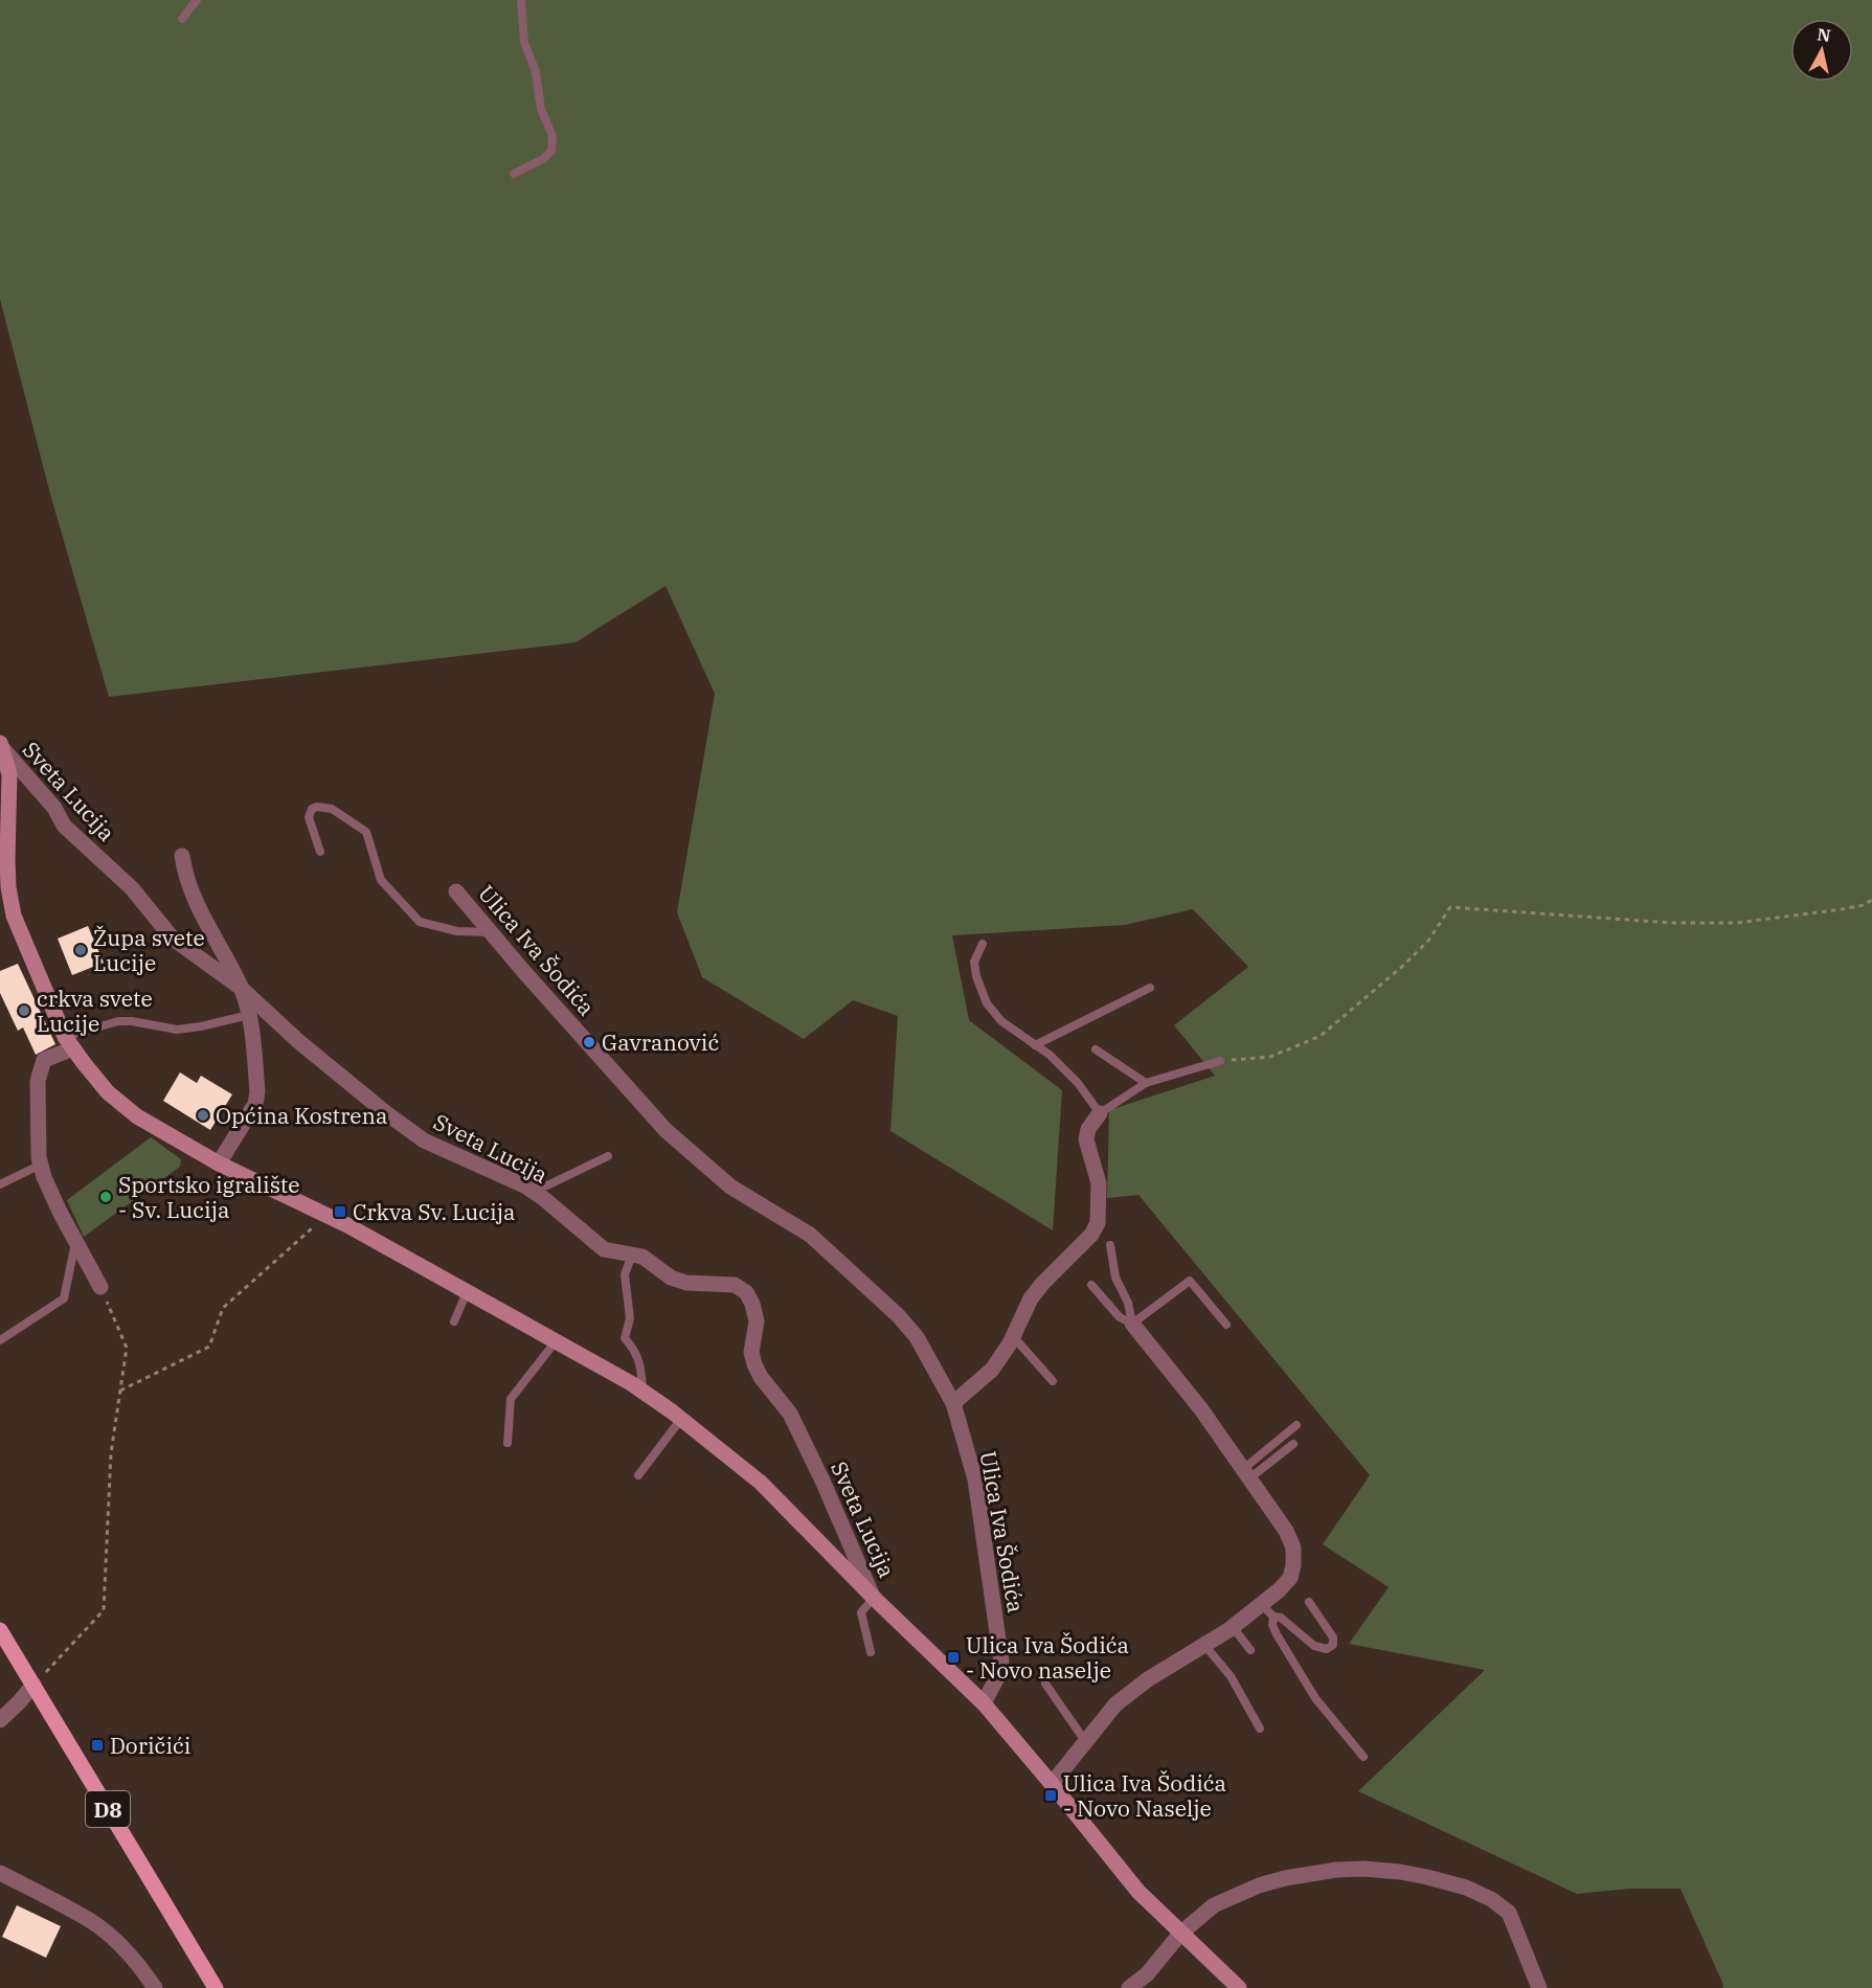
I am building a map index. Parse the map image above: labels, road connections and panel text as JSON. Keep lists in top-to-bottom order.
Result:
{
  "streets": {
    "main road": ["D8"],
    "street": ["Sveta Lucija", "Ulica Iva Šodića"]
  },
  "crossings": [
    ["Sveta Lucija", "Ulica Iva Šodića"]
  ],
  "places": {
    "other": [
      "Župa svete Lucije",
      "crkva svete Lucije",
      "Gavranović",
      "Općina Kostrena",
      "Sportsko igralište - Sv. Lucija"
    ],
    "transit": [
      "Crkva Sv. Lucija",
      "Ulica Iva Šodića - Novo naselje",
      "Doričići",
      "Ulica Iva Šodića - Novo Naselje"
    ]
  },
  "north": "top"
}
